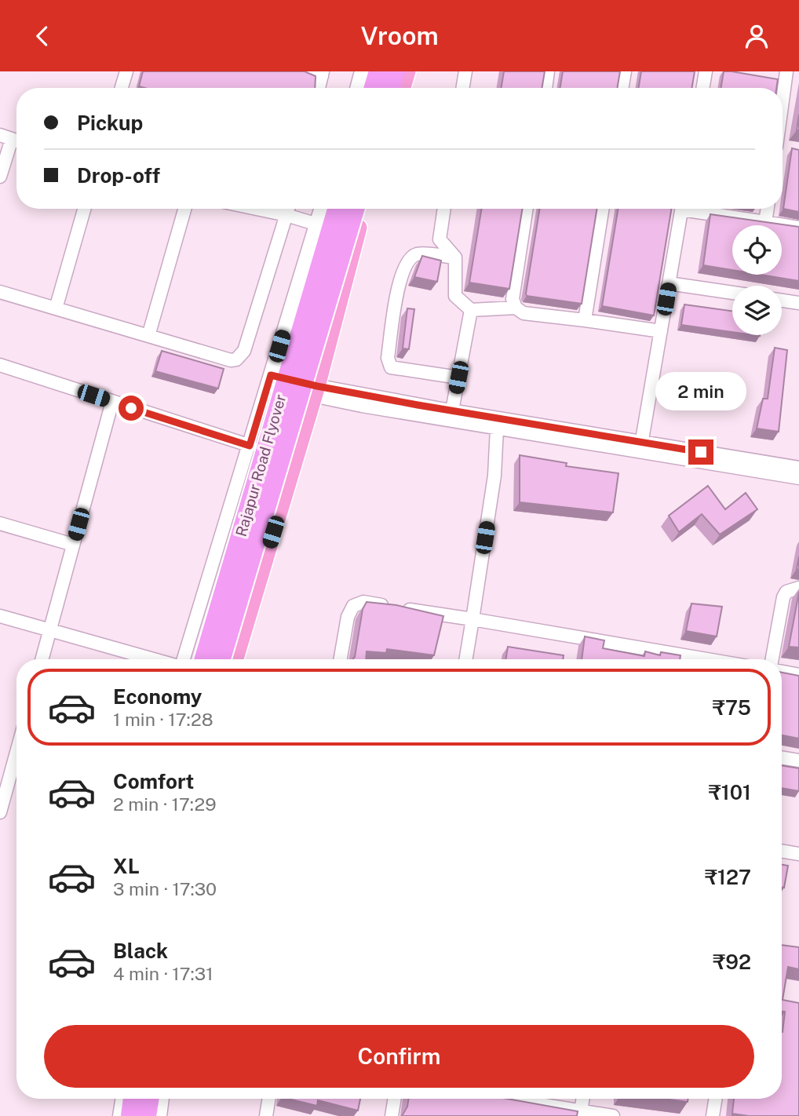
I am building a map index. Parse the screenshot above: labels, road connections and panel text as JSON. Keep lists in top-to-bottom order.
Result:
{
  "streets": {
    "highway": ["Rajapur Road Flyover"]
  },
  "page": {
    "header": "Vroom",
    "banner": ["Pickup", "Drop-off"],
    "bubble": "2 min",
    "list": [
      {
        "name": "Economy",
        "note": "1 min · 17:28",
        "value": "₹75"
      },
      {
        "name": "Comfort",
        "note": "2 min · 17:29",
        "value": "₹101"
      },
      {
        "name": "XL",
        "note": "3 min · 17:30",
        "value": "₹127"
      },
      {
        "name": "Black",
        "note": "4 min · 17:31",
        "value": "₹92"
      }
    ],
    "buttons": "Confirm"
  }
}
